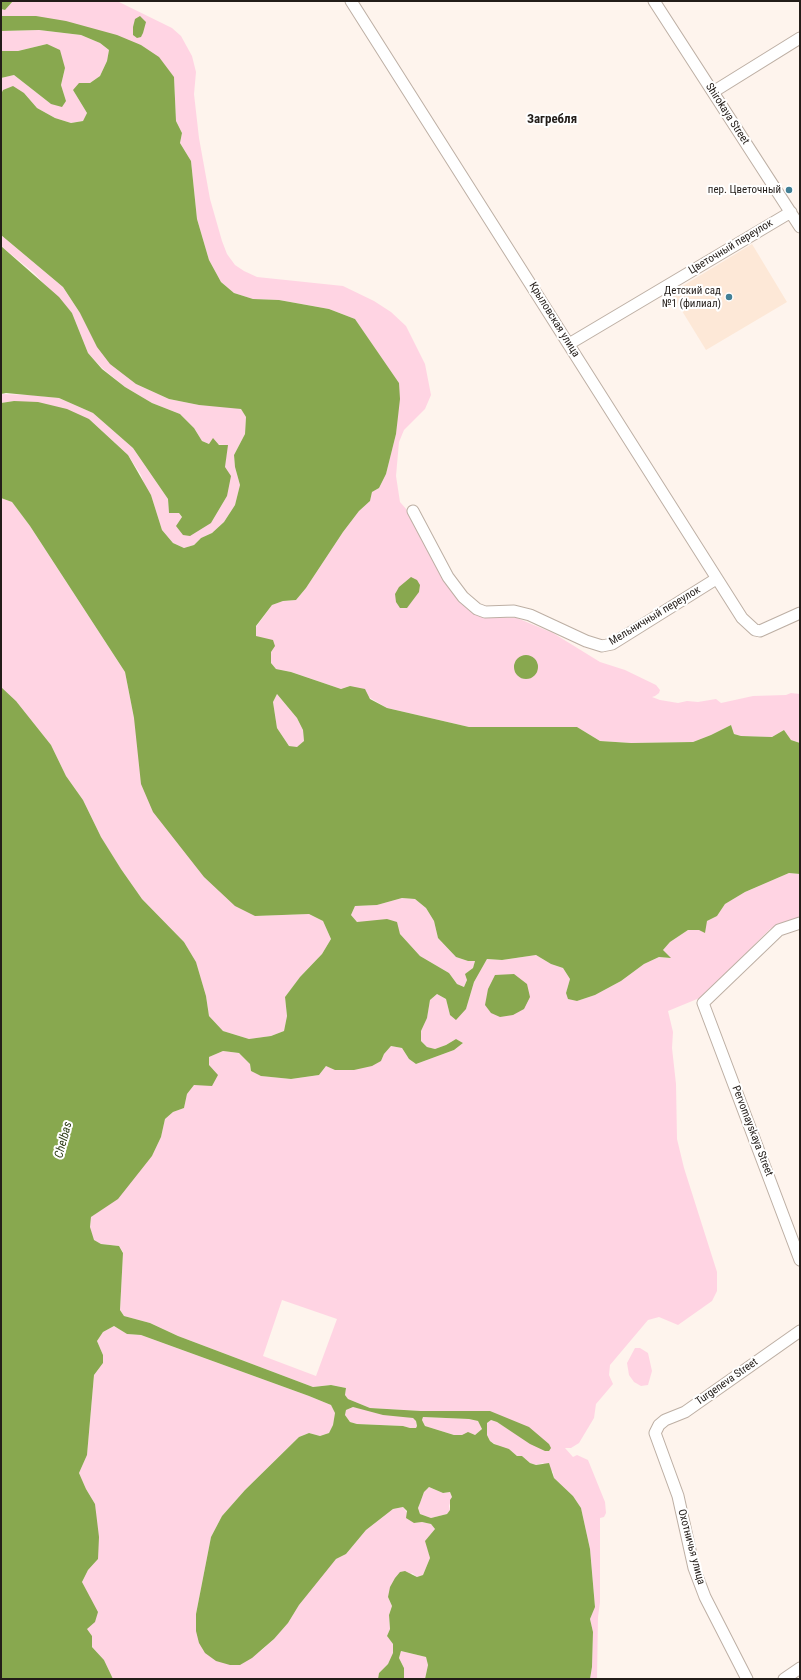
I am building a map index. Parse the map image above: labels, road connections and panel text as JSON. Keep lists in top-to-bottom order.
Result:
{
  "streets": {
    "street": [
      "Shirokaya Street",
      "Цветочный переулок",
      "Крыловская улица",
      "Мельничный переулок",
      "Pervomayskaya Street",
      "Turgeneva Street",
      "Охотничья улица"
    ]
  },
  "crossings": [
    ["Shirokaya Street", "Цветочный переулок"],
    ["Цветочный переулок", "Крыловская улица"],
    ["Крыловская улица", "Мельничный переулок"],
    ["Turgeneva Street", "Охотничья улица"]
  ],
  "districts": ["Загребля"],
  "water": ["Chelbas"],
  "places": ["пер. Цветочный", "Детский сад №1 (филиал)"]
}
